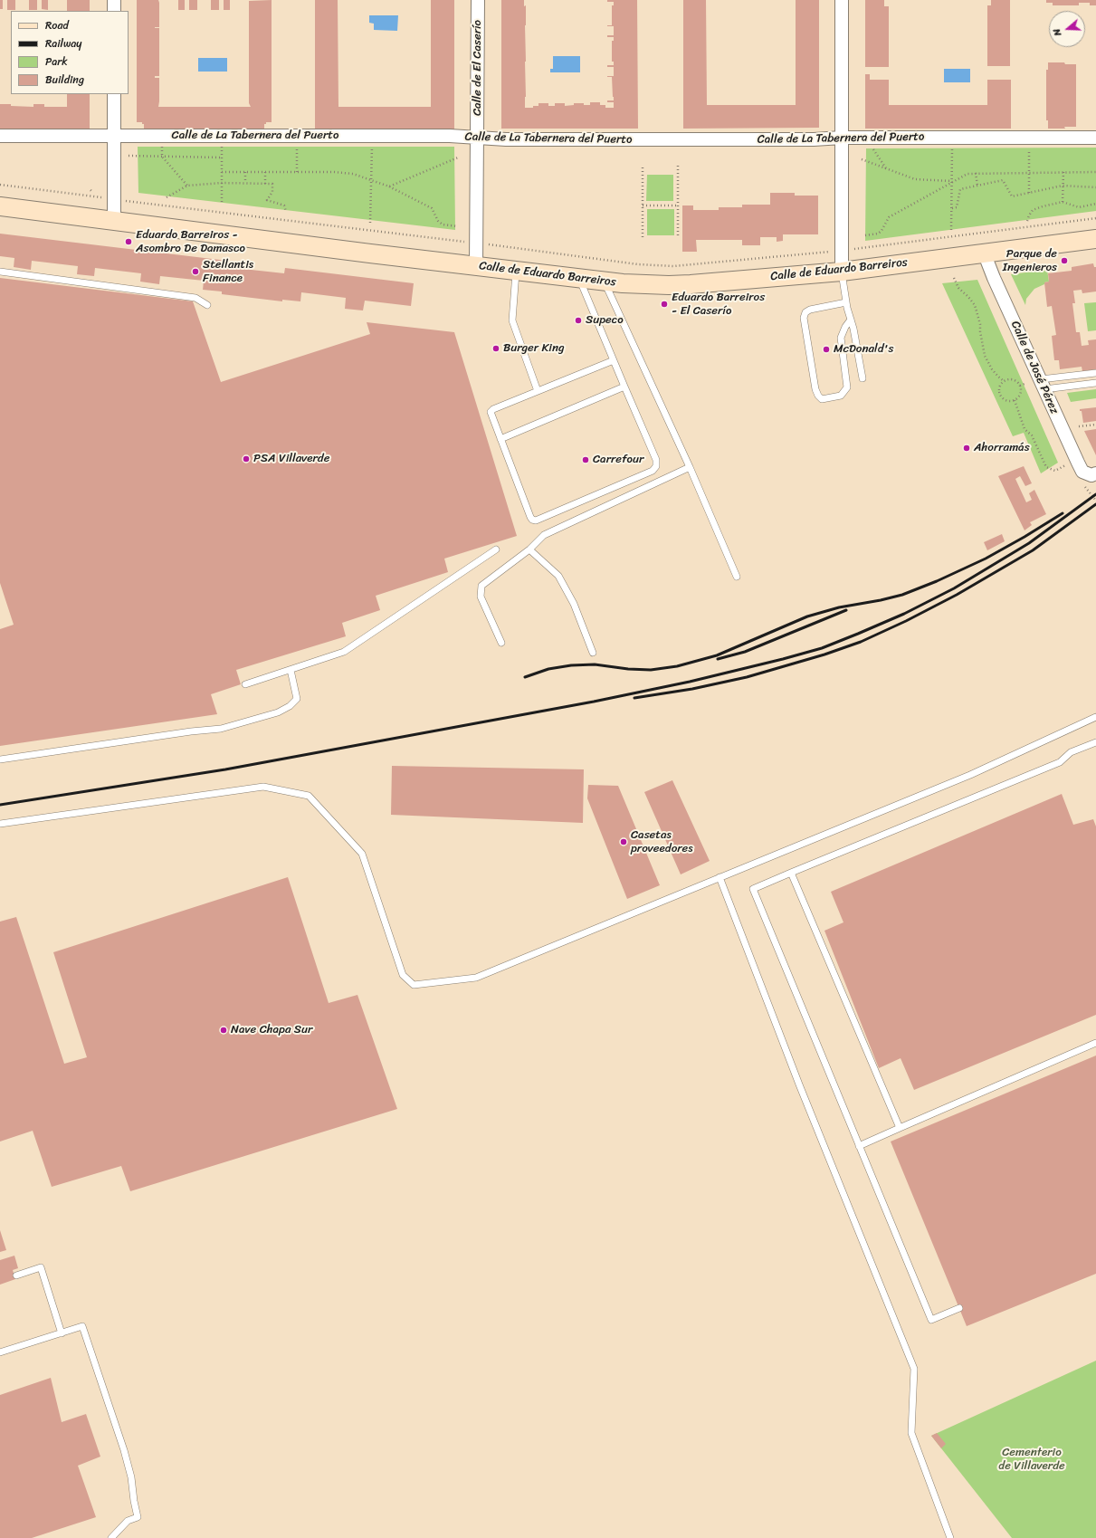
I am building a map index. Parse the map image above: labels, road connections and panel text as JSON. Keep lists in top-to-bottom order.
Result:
{
  "streets": {
    "street": [
      "Calle de El Caserío",
      "Calle de La Tabernera del Puerto",
      "Calle de Eduardo Barreiros",
      "Calle de José Pérez"
    ]
  },
  "crossings": [
    ["Calle de El Caserío", "Calle de La Tabernera del Puerto"],
    ["Calle de El Caserío", "Calle de Eduardo Barreiros"],
    ["Calle de Eduardo Barreiros", "Calle de José Pérez"]
  ],
  "parks": ["Cementerio de Villaverde"],
  "places": [
    "Eduardo Barreiros - Asombro De Damasco",
    "Parque de Ingenieros",
    "Stellantis Finance",
    "Eduardo Barreiros - El Caserío",
    "Supeco",
    "Burger King",
    "McDonald's",
    "Ahorramás",
    "PSA Villaverde",
    "Carrefour",
    "Casetas proveedores",
    "Nave Chapa Sur"
  ],
  "legend": [
    "Road",
    "Railway",
    "Park",
    "Building"
  ],
  "north": "left"
}
